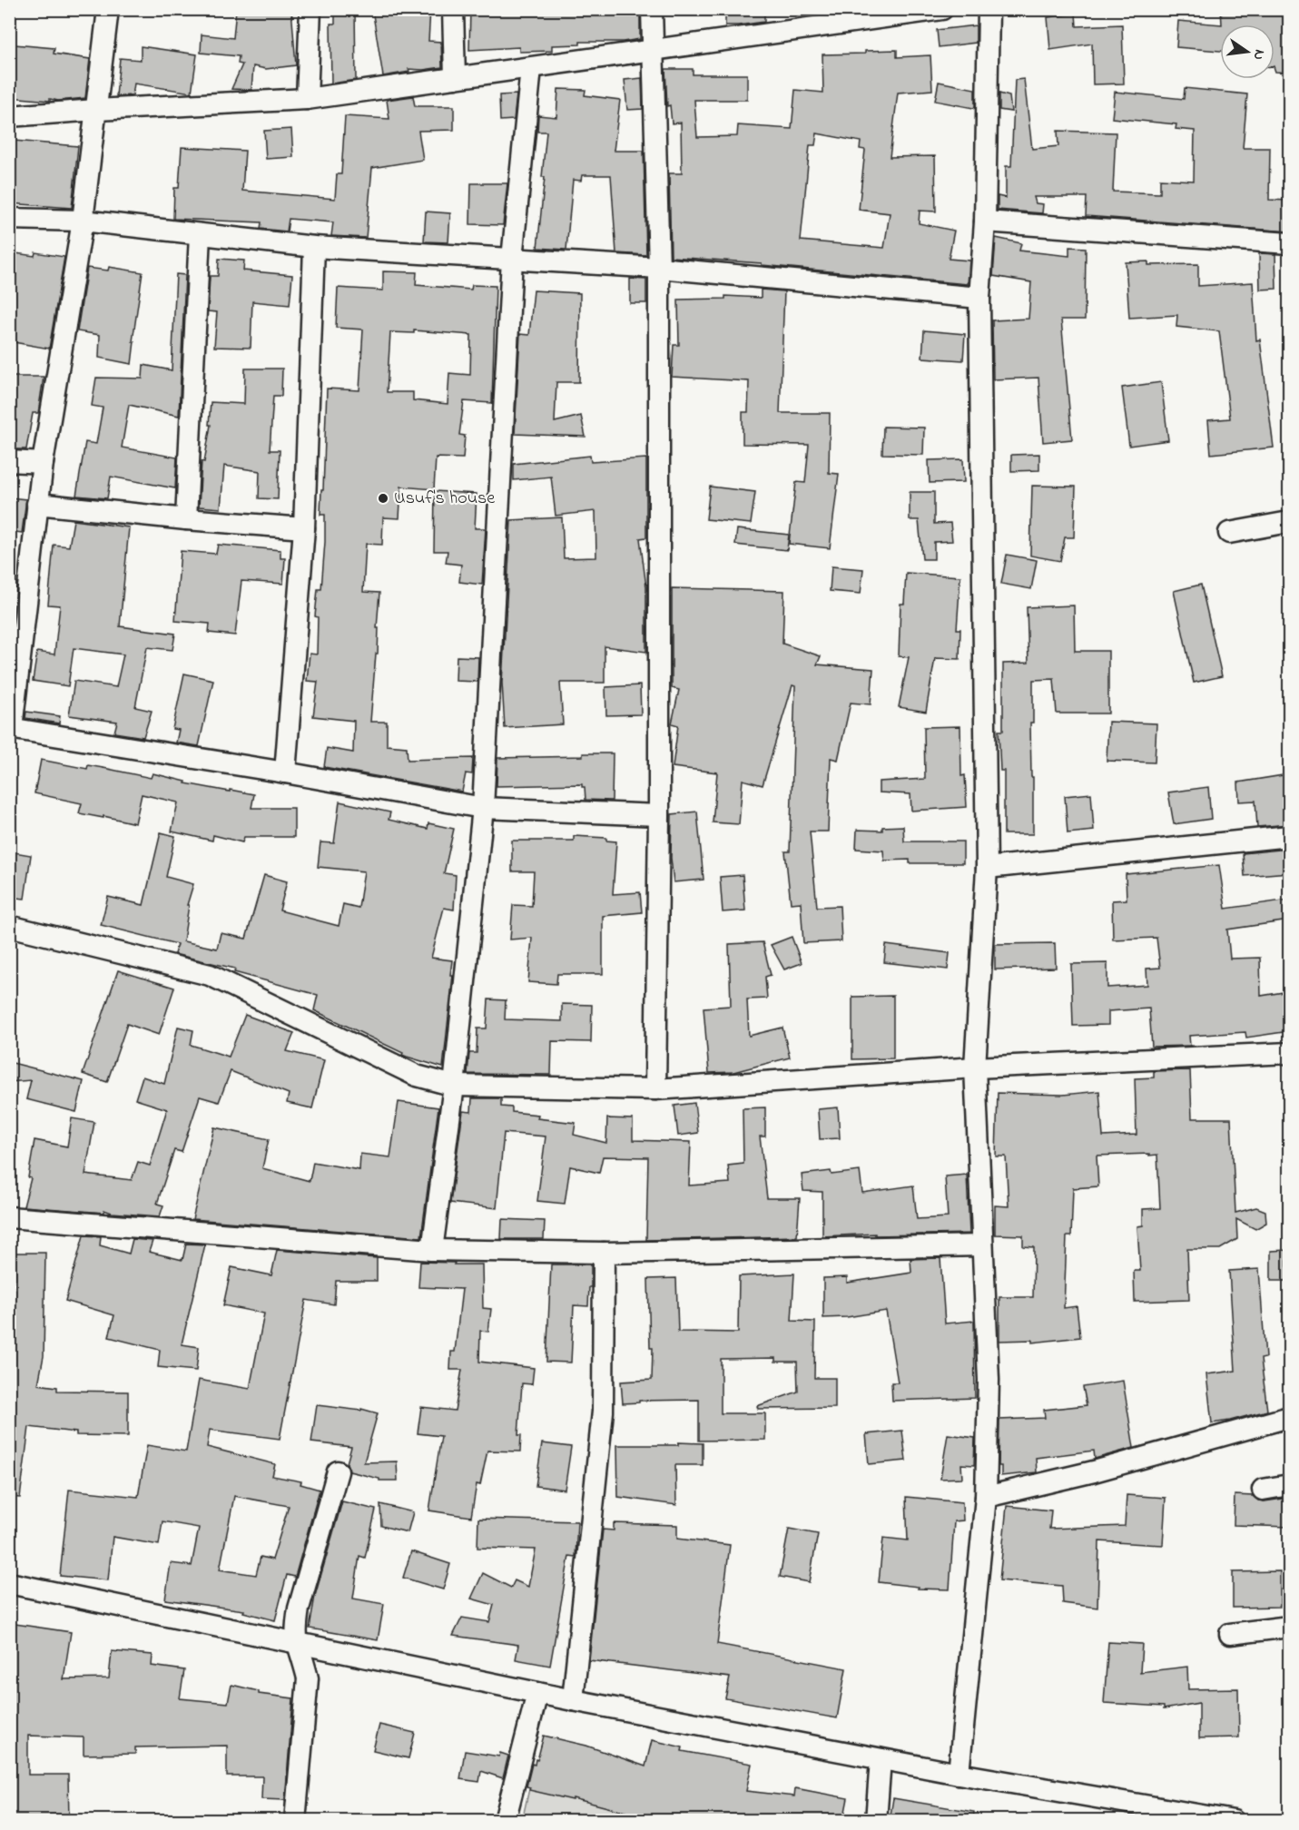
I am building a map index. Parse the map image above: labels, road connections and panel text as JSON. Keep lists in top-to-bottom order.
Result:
{
  "places": ["Usuf's house"],
  "north": "right"
}
